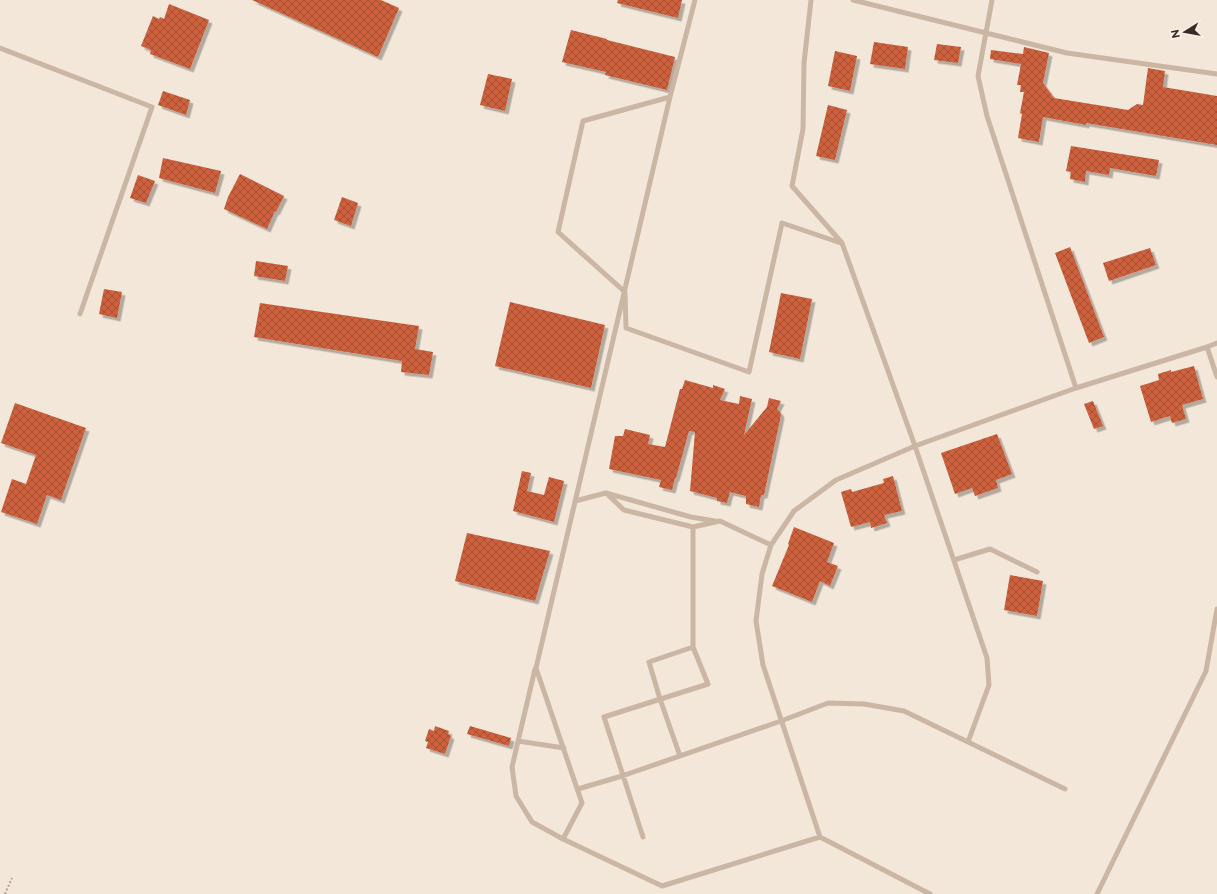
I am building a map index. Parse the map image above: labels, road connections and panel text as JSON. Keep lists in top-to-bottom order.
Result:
{
  "north": "left"
}
